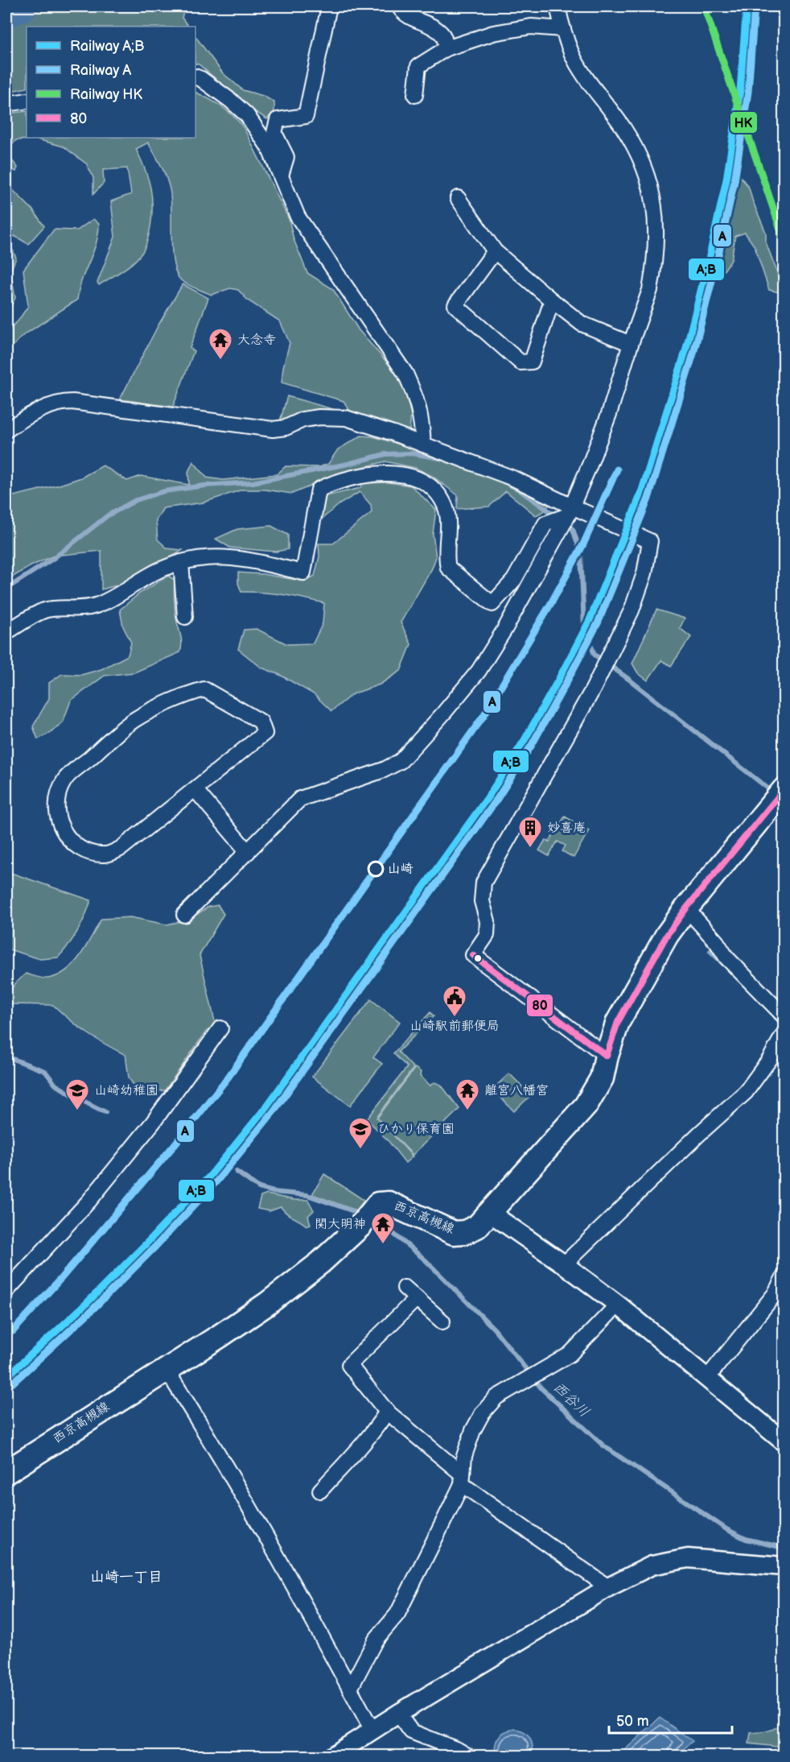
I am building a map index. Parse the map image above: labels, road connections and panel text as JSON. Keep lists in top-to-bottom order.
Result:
{
  "streets": {
    "main road": ["西京高槻線"]
  },
  "districts": ["山崎一丁目"],
  "water": ["西谷川"],
  "places": {
    "temple": ["大念寺", "離宮八幡宮", "関大明神"],
    "building": ["妙喜庵"],
    "other": ["山崎"],
    "public building": ["山崎駅前郵便局"],
    "school or university": ["山崎幼稚園", "ひかり保育園"]
  },
  "lines": [
    "rail line A;B",
    "rail line HK",
    "rail line A",
    "transit line 80"
  ],
  "legend": [
    "Railway A;B",
    "Railway A",
    "Railway HK",
    "80"
  ],
  "scale_bar": "50 m"
}
